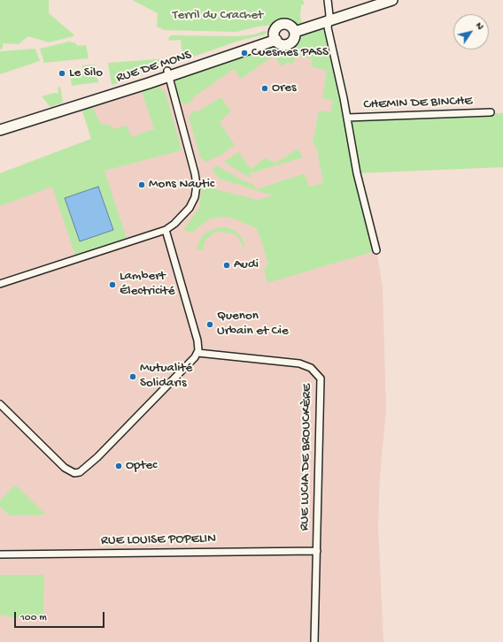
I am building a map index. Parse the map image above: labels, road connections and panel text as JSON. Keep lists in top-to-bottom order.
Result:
{
  "streets": {
    "main road": ["RUE DE MONS"],
    "street": ["CHEMIN DE BINCHE", "RUE LUCIA DE BROUCKÈRE", "RUE LOUISE POPELIN"]
  },
  "crossings": [
    ["RUE LUCIA DE BROUCKÈRE", "RUE LOUISE POPELIN"]
  ],
  "parks": ["Terril du Crachet"],
  "places": [
    "Cuesmes PASS",
    "Le Silo",
    "Ores",
    "Mons Nautic",
    "Audi",
    "Lambert Électricité",
    "Quenon Urbain et Cie",
    "Mutualité Solidaris",
    "Optec"
  ],
  "scale_bar": "100 m",
  "north": "top right"
}
